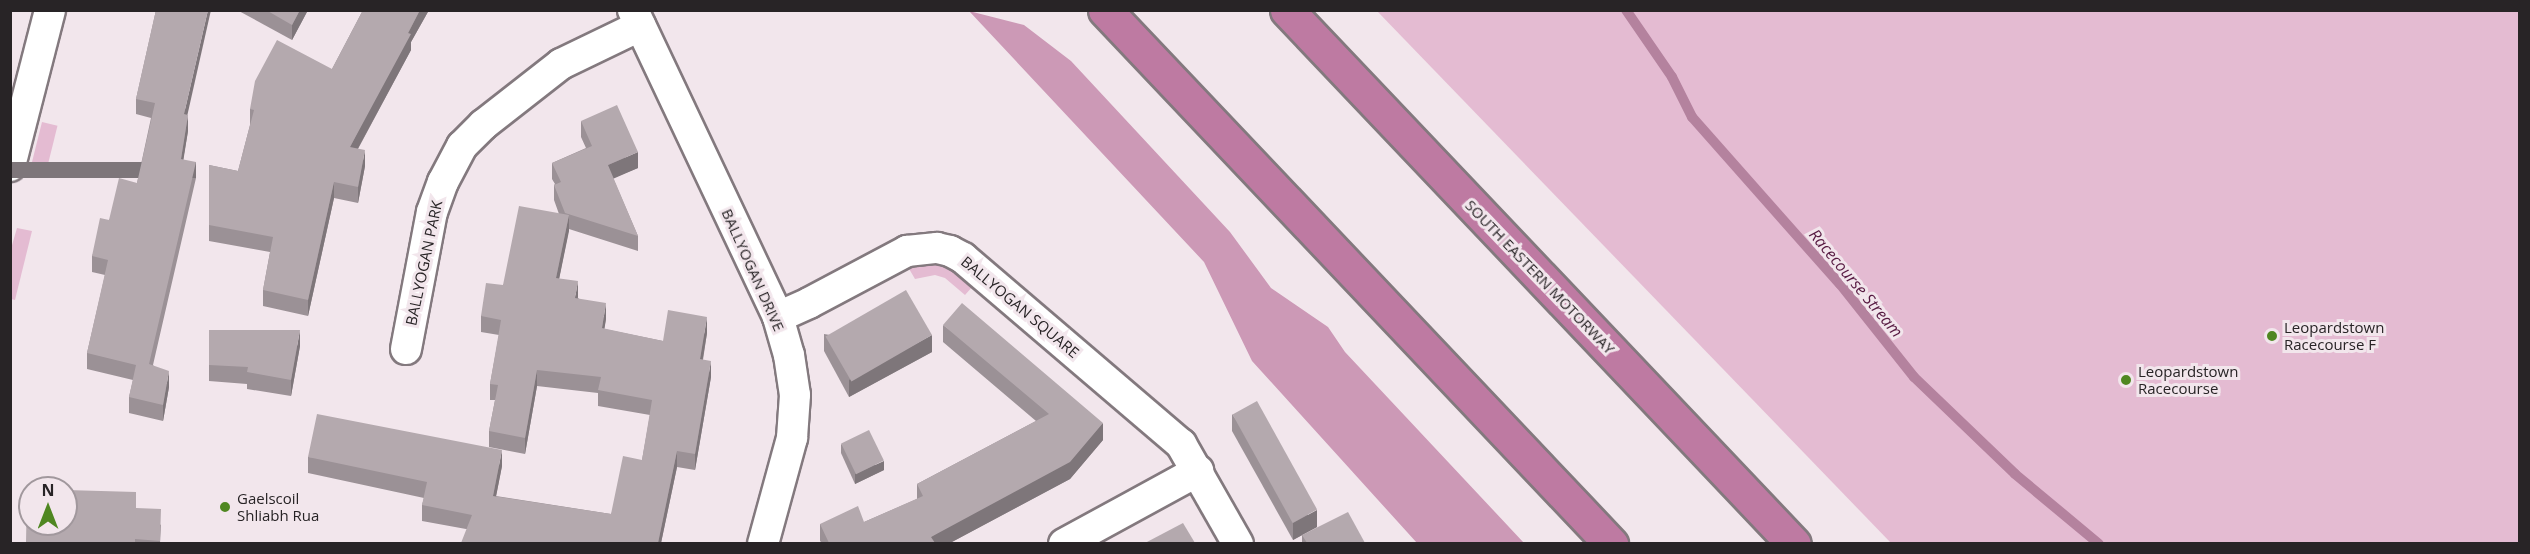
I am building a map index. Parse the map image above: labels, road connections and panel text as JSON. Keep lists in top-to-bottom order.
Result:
{
  "streets": {
    "highway": ["SOUTH EASTERN MOTORWAY"],
    "street": ["BALLYOGAN PARK", "BALLYOGAN DRIVE", "BALLYOGAN SQUARE"]
  },
  "crossings": [
    ["BALLYOGAN PARK", "BALLYOGAN DRIVE"],
    ["BALLYOGAN DRIVE", "BALLYOGAN SQUARE"]
  ],
  "water": ["Racecourse Stream"],
  "places": ["Leopardstown Racecourse F", "Leopardstown Racecourse", "Gaelscoil Shliabh Rua"],
  "north": "top"
}
